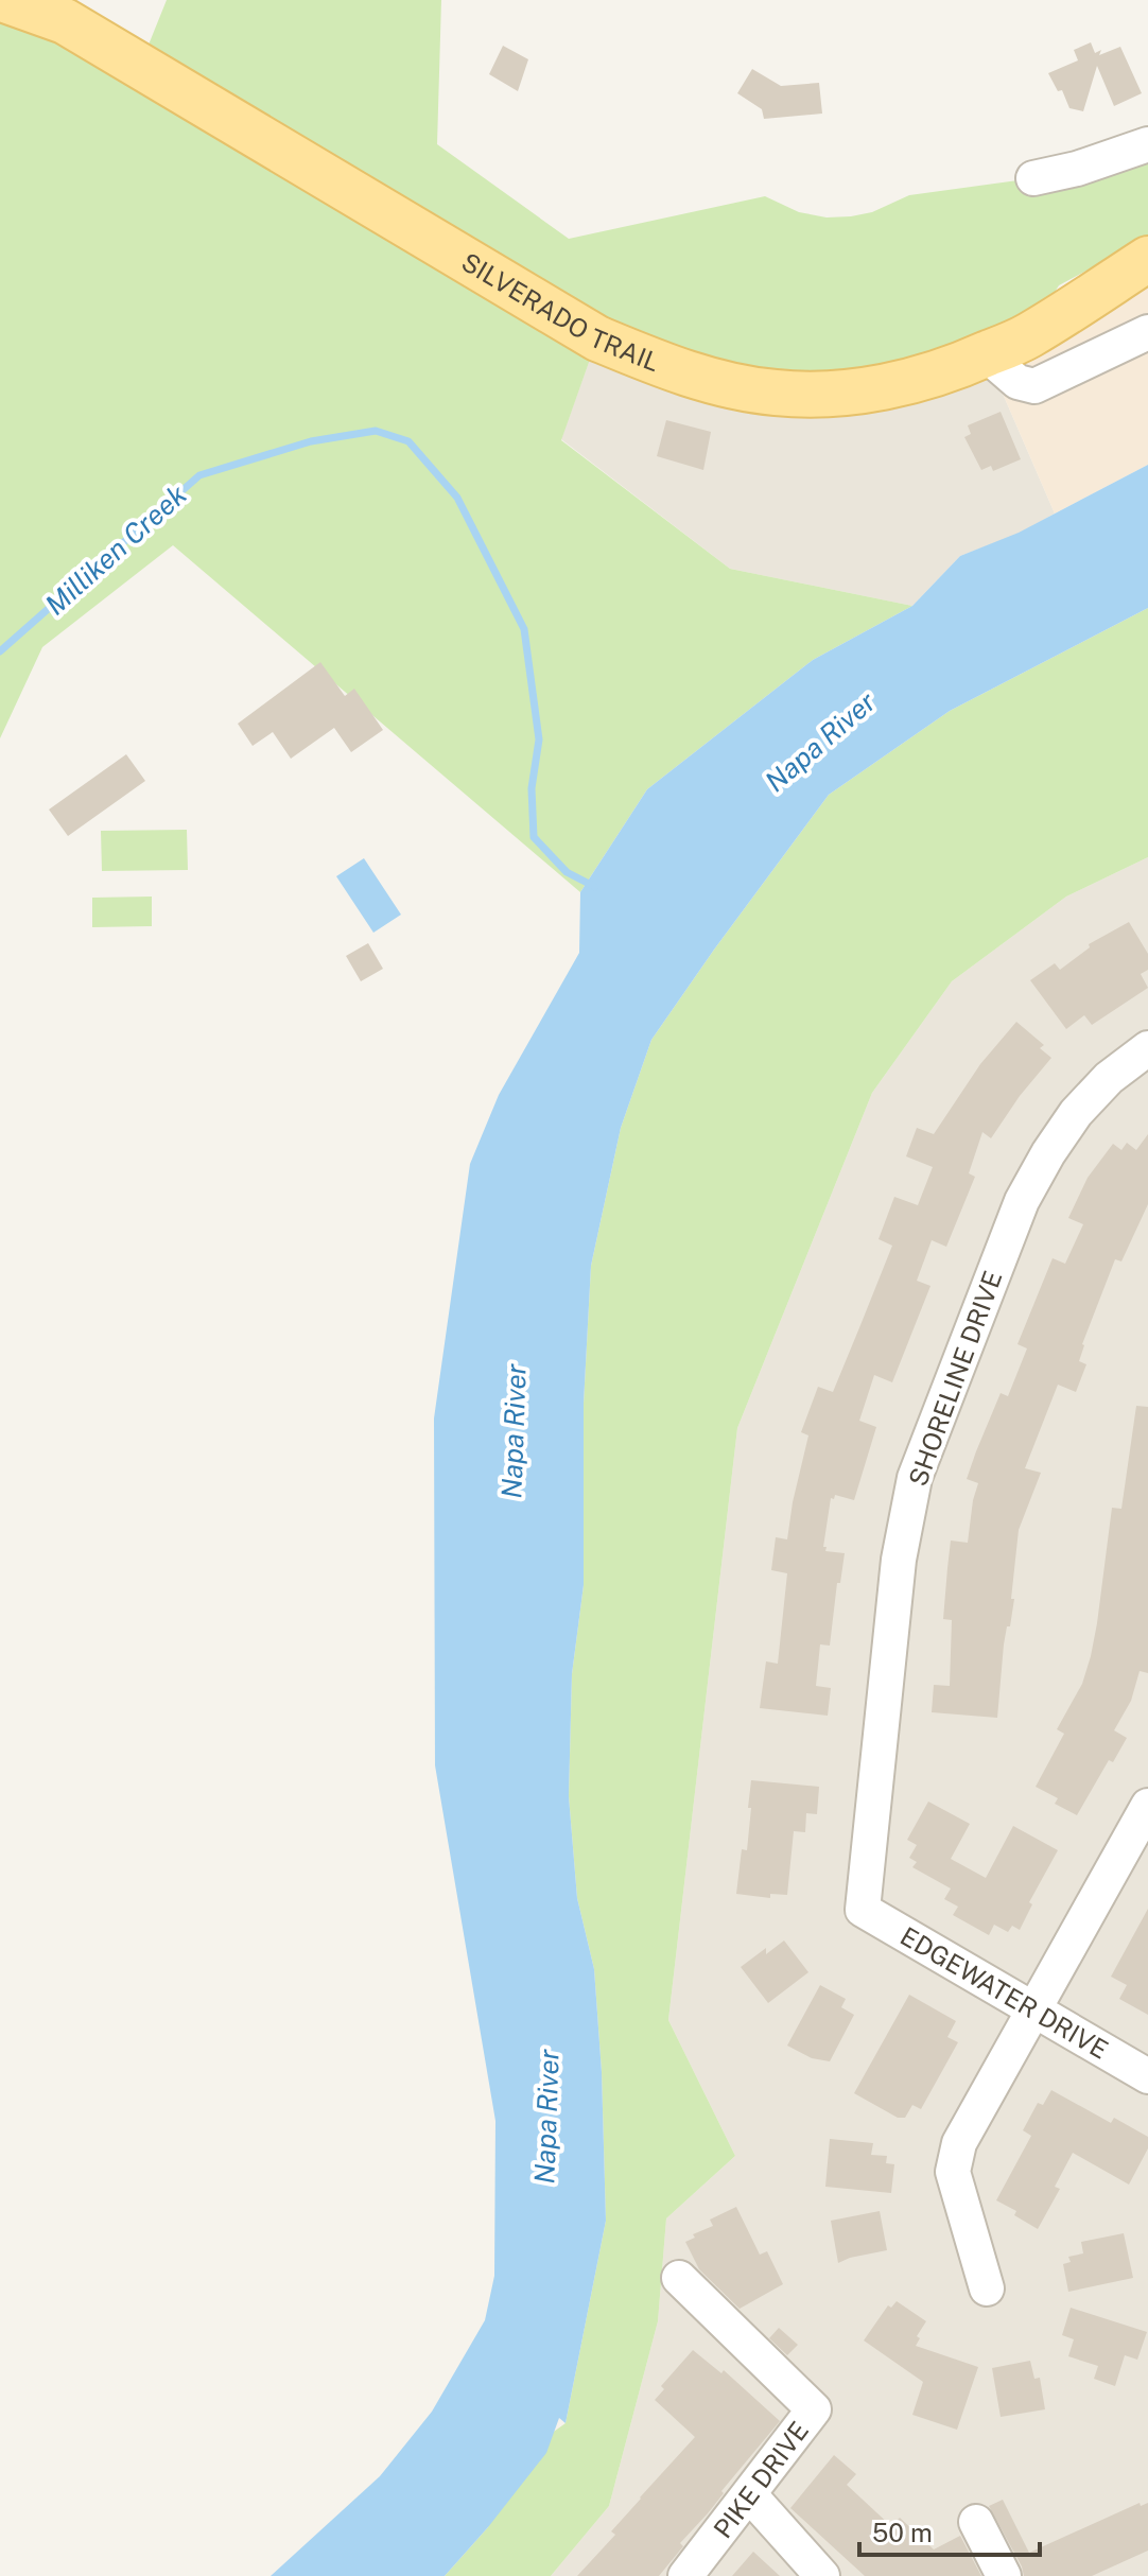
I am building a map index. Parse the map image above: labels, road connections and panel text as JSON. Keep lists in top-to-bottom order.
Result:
{
  "streets": {
    "main road": ["SILVERADO TRAIL"],
    "street": ["SHORELINE DRIVE", "EDGEWATER DRIVE", "PIKE DRIVE"]
  },
  "crossings": [
    ["SHORELINE DRIVE", "EDGEWATER DRIVE"]
  ],
  "water": ["Milliken Creek", "Napa River"],
  "scale_bar": "50 m"
}
